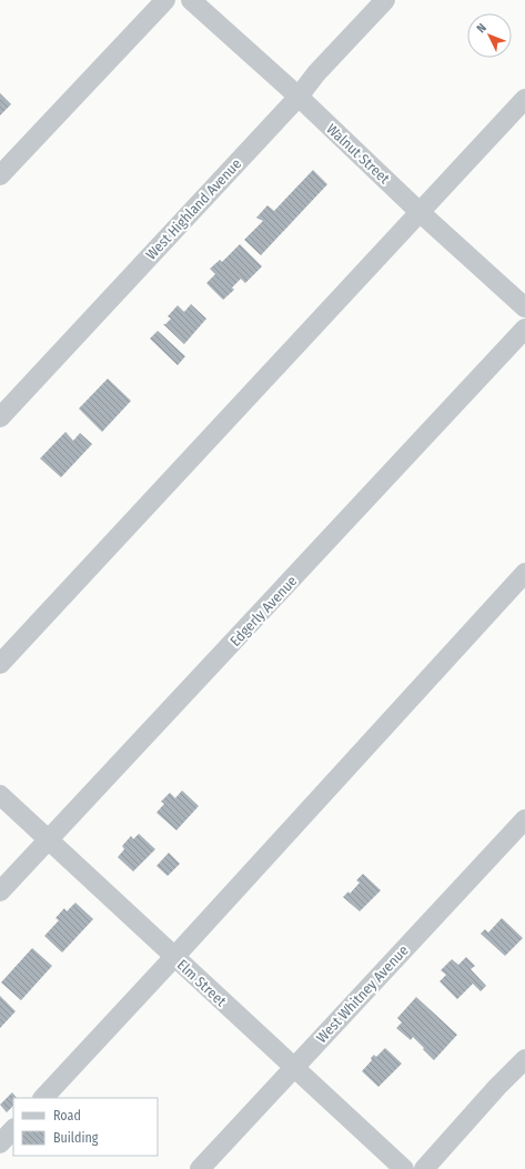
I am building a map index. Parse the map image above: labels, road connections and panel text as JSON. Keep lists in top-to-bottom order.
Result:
{
  "streets": {
    "street": [
      "Walnut Street",
      "West Highland Avenue",
      "Edgerly Avenue",
      "Elm Street",
      "West Whitney Avenue"
    ]
  },
  "crossings": [
    ["Walnut Street", "West Highland Avenue"],
    ["Edgerly Avenue", "Elm Street"],
    ["Elm Street", "West Whitney Avenue"]
  ],
  "legend": ["Road", "Building"],
  "north": "top left"
}
